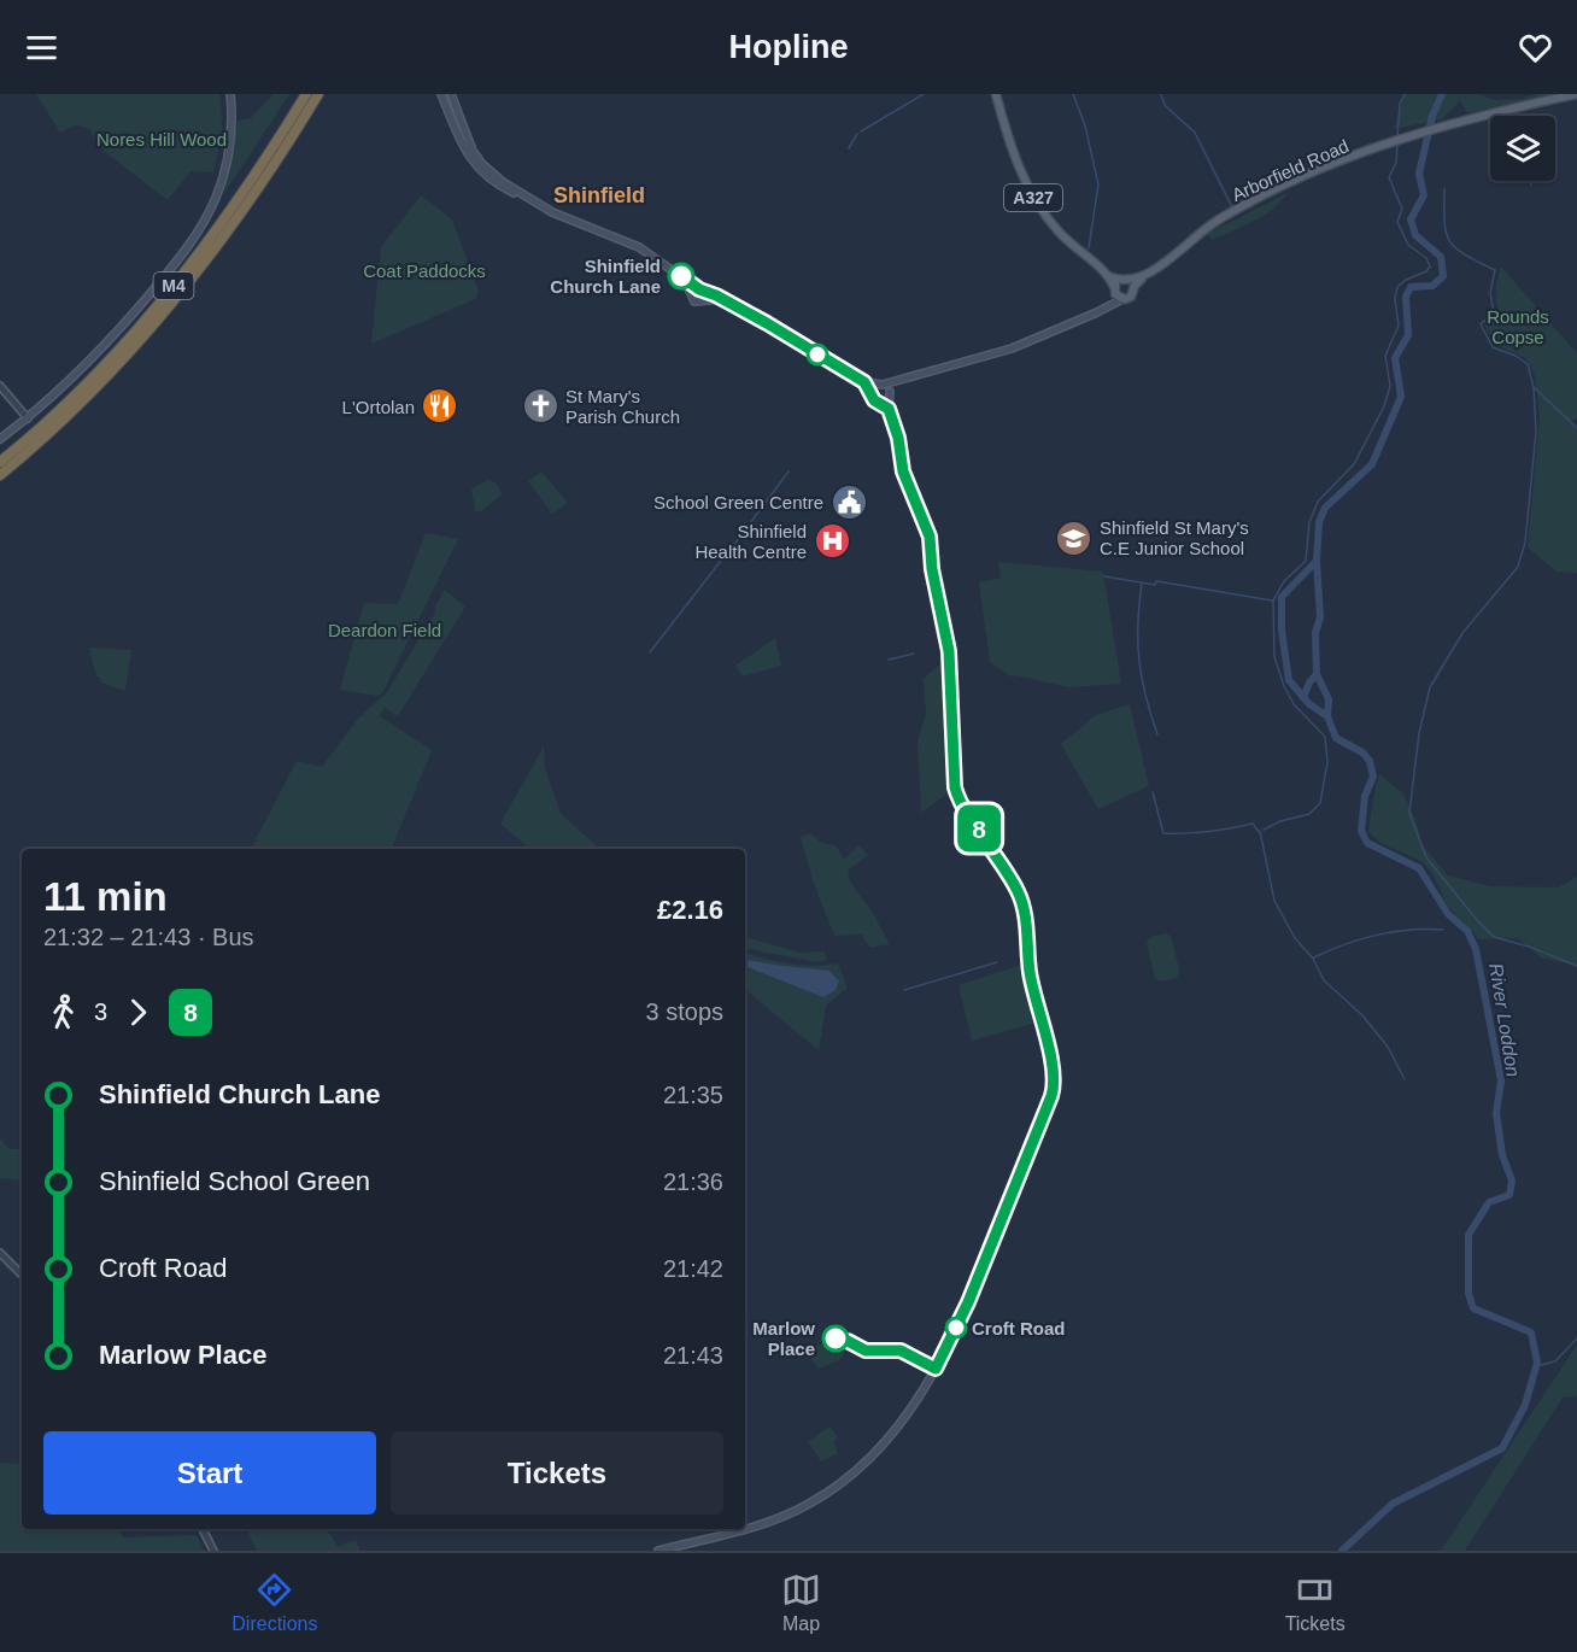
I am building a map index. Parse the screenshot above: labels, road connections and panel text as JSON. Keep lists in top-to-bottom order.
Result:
{
  "streets": {
    "highway": ["M4"],
    "main road": ["Arborfield Road", "A327"]
  },
  "crossings": [
    ["Arborfield Road", "A327"]
  ],
  "districts": ["Shinfield"],
  "water": ["River Loddon"],
  "parks": [
    "Nores Hill Wood",
    "Coat Paddocks",
    "Rounds Copse",
    "Deardon Field"
  ],
  "places": {
    "other": ["Shinfield Church Lane", "Croft Road", "Marlow Place"],
    "restaurant": ["L'Ortolan"],
    "church": ["St Mary's Parish Church"],
    "public building": ["School Green Centre"],
    "school or university": ["Shinfield St Mary's C.E Junior School"],
    "hospital": ["Shinfield Health Centre"]
  },
  "lines": ["bus line 8"],
  "page": {
    "header": "Hopline",
    "on_map": "8",
    "heading": ["11 min", "21:32 – 21:43 · Bus", "£2.16"],
    "legs": ["3", "8", "3 stops"],
    "list": [
      {
        "name": "Shinfield Church Lane",
        "value": "21:35"
      },
      {
        "name": "Shinfield School Green",
        "value": "21:36"
      },
      {
        "name": "Croft Road",
        "value": "21:42"
      },
      {
        "name": "Marlow Place",
        "value": "21:43"
      }
    ],
    "buttons": ["Start", "Tickets"],
    "tabs": ["Directions", "Map", "Tickets"]
  }
}
